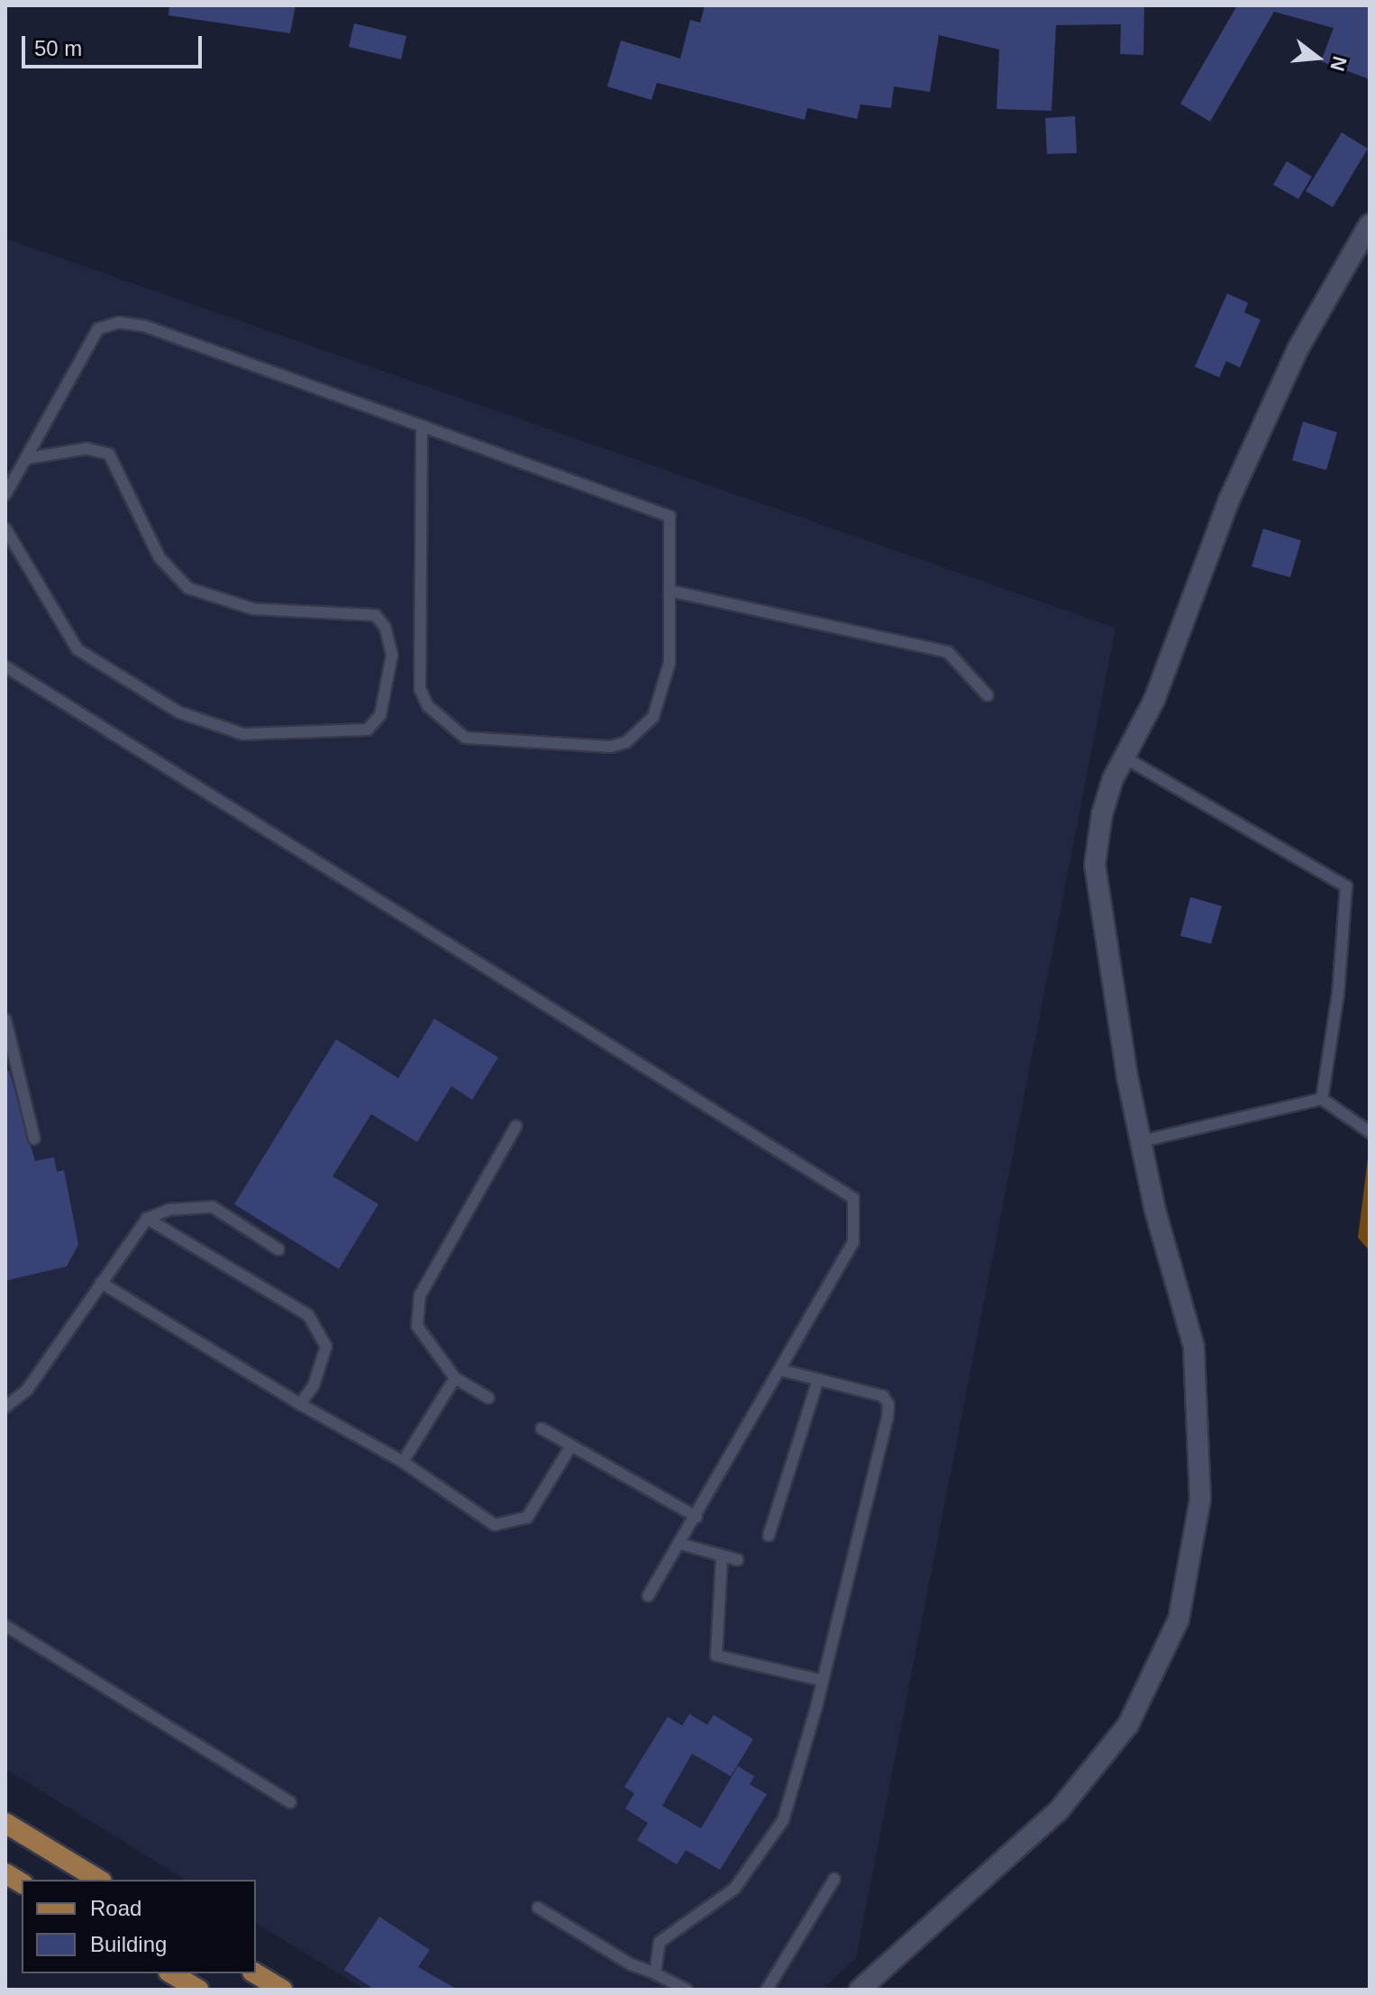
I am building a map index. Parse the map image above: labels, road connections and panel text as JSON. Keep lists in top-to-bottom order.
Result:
{
  "legend": ["Road", "Building"],
  "scale_bar": "50 m",
  "north": "right"
}
